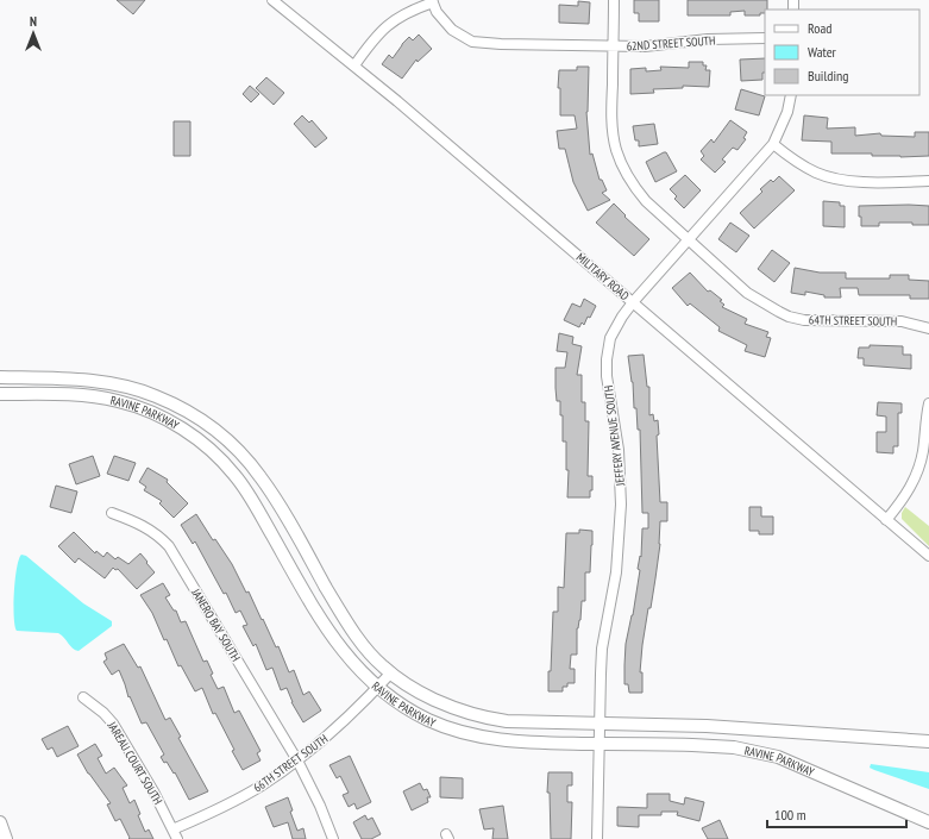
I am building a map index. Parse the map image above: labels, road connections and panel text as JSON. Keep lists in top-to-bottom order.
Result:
{
  "streets": {
    "street": [
      "62ND STREET SOUTH",
      "MILITARY ROAD",
      "64TH STREET SOUTH",
      "RAVINE PARKWAY",
      "JEFFERY AVENUE SOUTH",
      "JANERO BAY SOUTH",
      "JAREAU COURT SOUTH",
      "66TH STREET SOUTH"
    ]
  },
  "crossings": [
    ["62ND STREET SOUTH", "64TH STREET SOUTH"],
    ["MILITARY ROAD", "JEFFERY AVENUE SOUTH"],
    ["64TH STREET SOUTH", "JEFFERY AVENUE SOUTH"],
    ["RAVINE PARKWAY", "JEFFERY AVENUE SOUTH"],
    ["RAVINE PARKWAY", "66TH STREET SOUTH"],
    ["JANERO BAY SOUTH", "66TH STREET SOUTH"],
    ["JAREAU COURT SOUTH", "66TH STREET SOUTH"]
  ],
  "legend": ["Road", "Water", "Building"],
  "scale_bar": "100 m",
  "north": "top"
}
